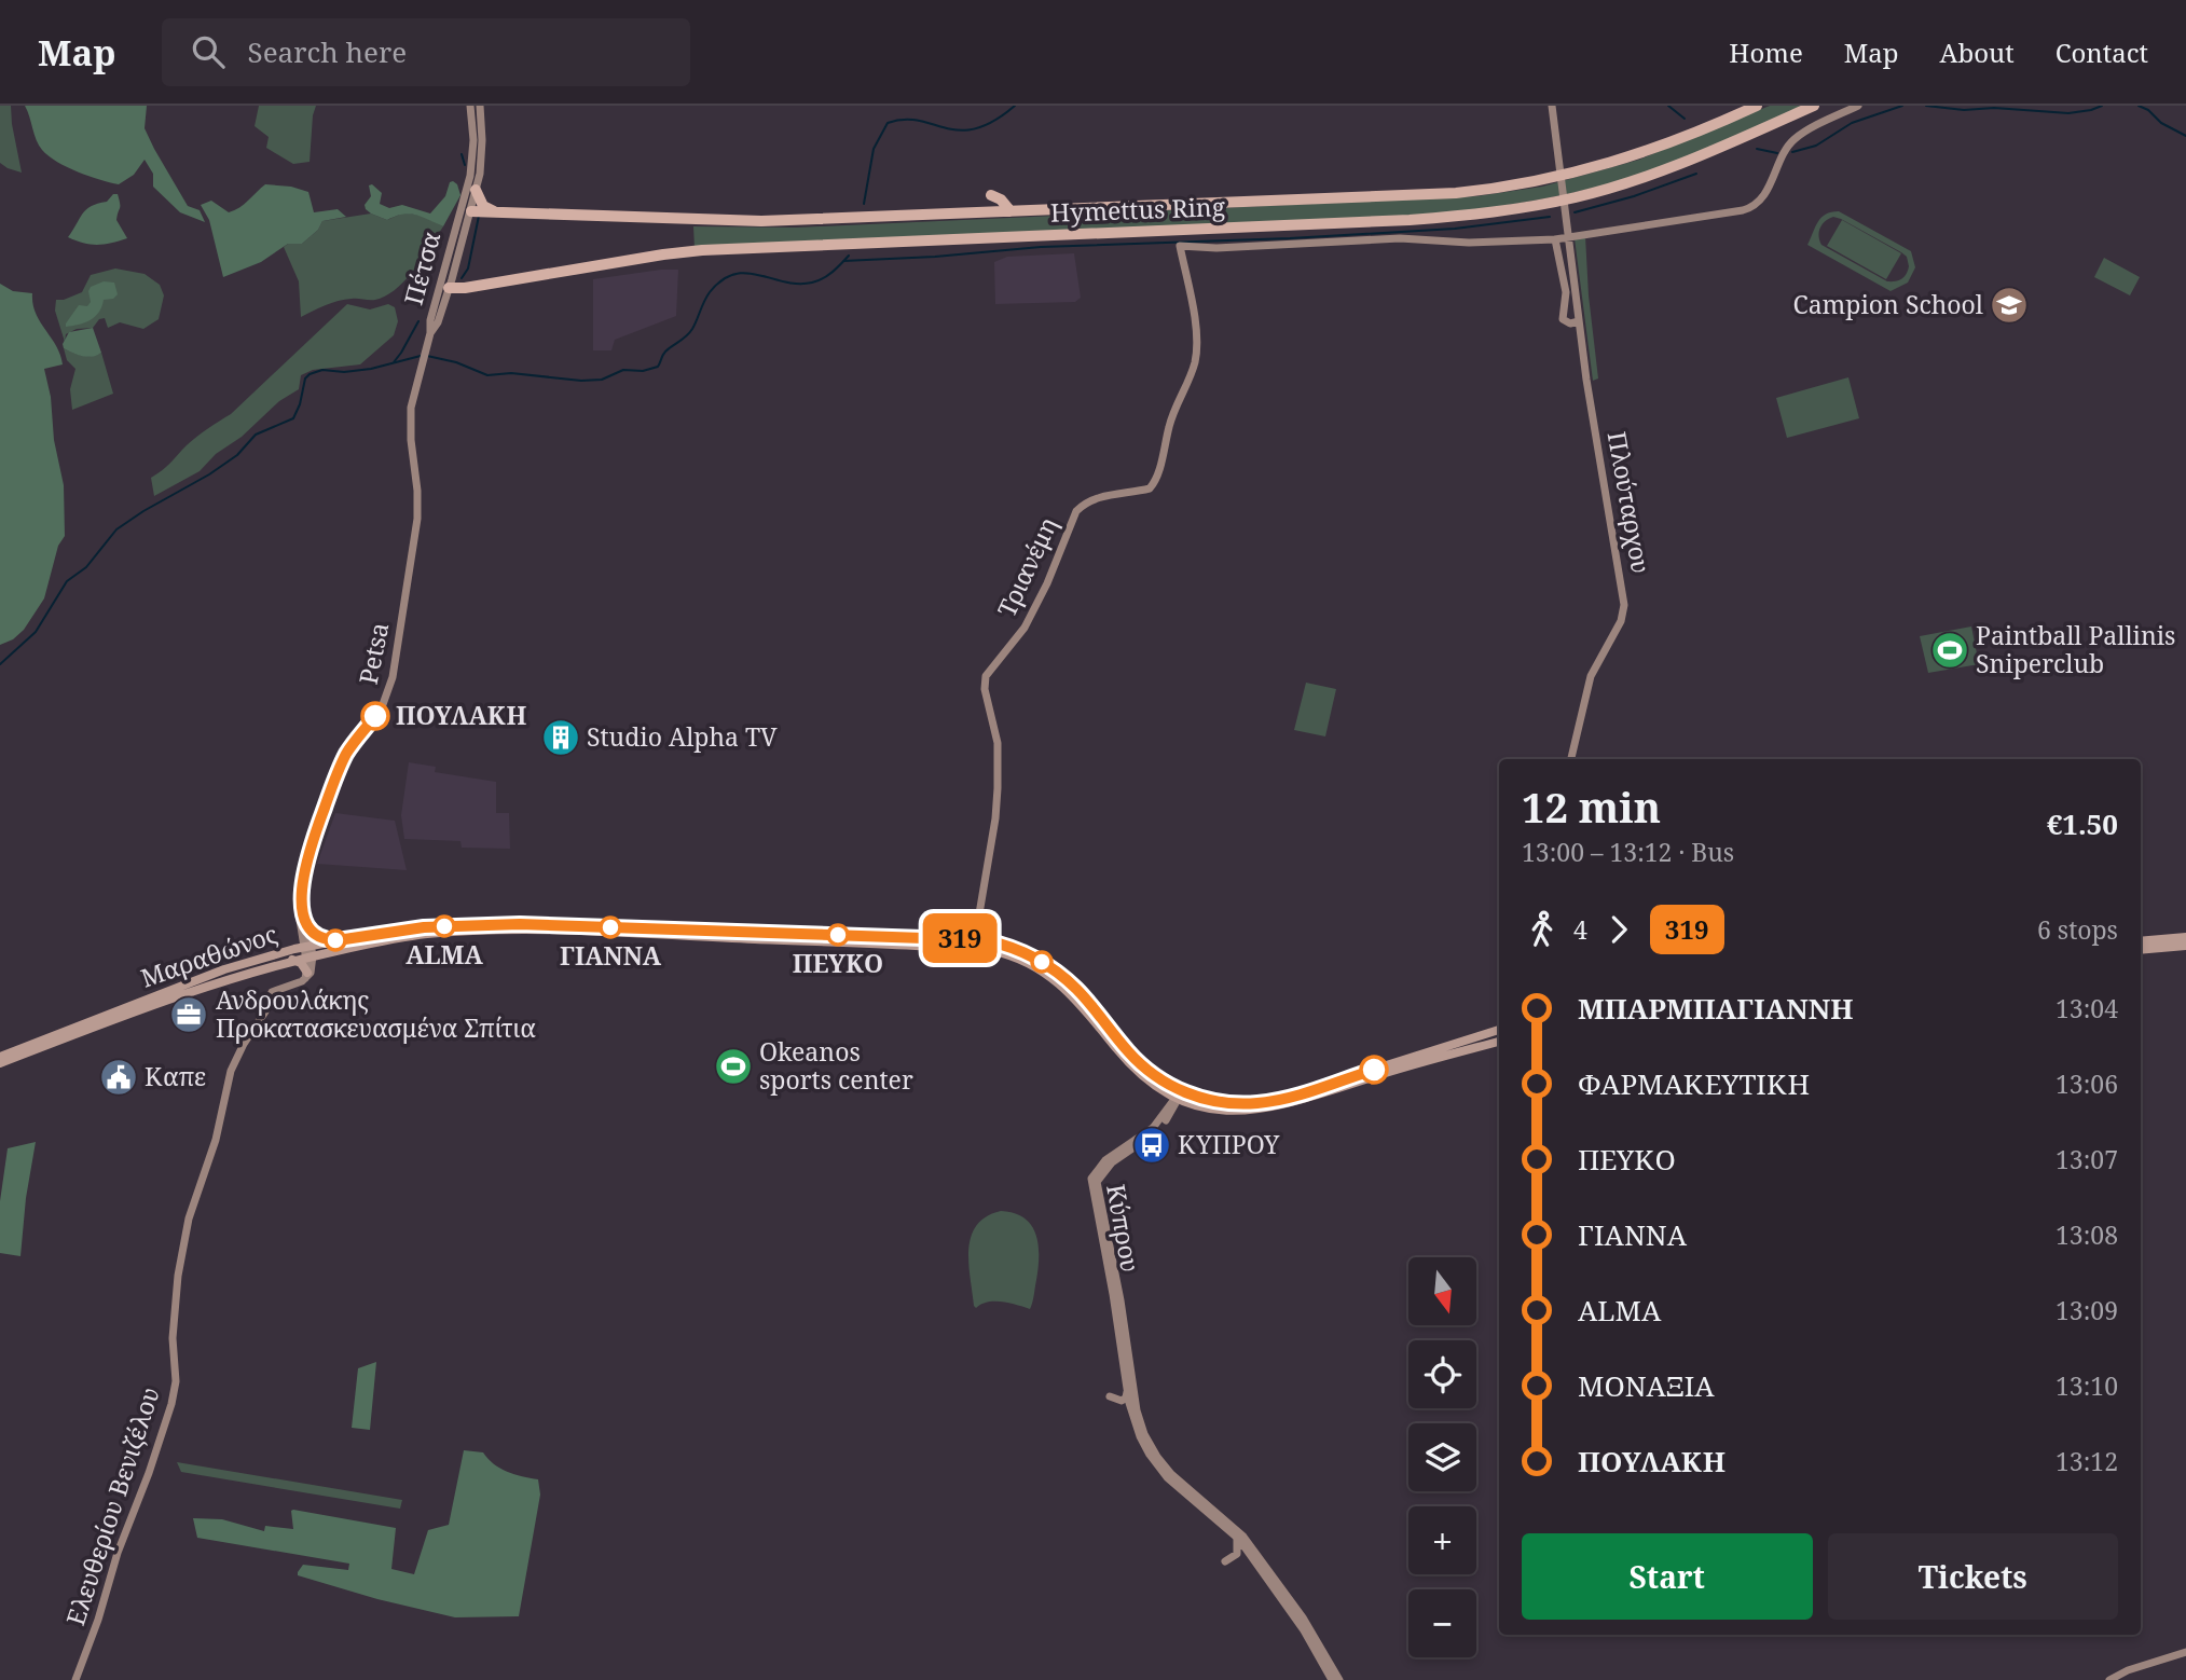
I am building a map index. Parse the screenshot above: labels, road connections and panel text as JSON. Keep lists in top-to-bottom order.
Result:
{
  "streets": {
    "highway": ["Hymettus Ring"],
    "main road": [
      "Πέτσα",
      "Πλούταρχου",
      "Τριανέμη",
      "Petsa",
      "Μαραθώνος",
      "Κύπρου",
      "Ελευθερίου Βενιζέλου"
    ]
  },
  "crossings": [
    ["Hymettus Ring", "Πέτσα"],
    ["Πέτσα", "Petsa"],
    ["Τριανέμη", "Μαραθώνος"],
    ["Μαραθώνος", "Κύπρου"]
  ],
  "places": {
    "school or university": ["Campion School"],
    "sports": ["Paintball Pallinis Sniperclub", "Okeanos sports center"],
    "other": [
      "ΠΟΥΛΑΚΗ",
      "ALMA",
      "ΓΙΑΝΝΑ",
      "ΠΕΥΚΟ"
    ],
    "building": ["Studio Alpha TV"],
    "office": ["Ανδρουλάκης Προκατασκευασμένα Σπίτια"],
    "public building": ["Καπε"],
    "bus stop": ["ΚΥΠΡΟΥ"]
  },
  "lines": ["bus line 319"],
  "north": "bottom",
  "page": {
    "header": "Map",
    "search": "Search here",
    "nav": [
      "Home",
      "Map",
      "About",
      "Contact"
    ],
    "on_map": "319",
    "heading": ["12 min", "13:00 – 13:12 · Bus", "€1.50"],
    "legs": ["4", "319", "6 stops"],
    "list": [
      {
        "name": "ΜΠΑΡΜΠΑΓΙΑΝΝΗ",
        "value": "13:04"
      },
      {
        "name": "ΦΑΡΜΑΚΕΥΤΙΚΗ",
        "value": "13:06"
      },
      {
        "name": "ΠΕΥΚΟ",
        "value": "13:07"
      },
      {
        "name": "ΓΙΑΝΝΑ",
        "value": "13:08"
      },
      {
        "name": "ALMA",
        "value": "13:09"
      },
      {
        "name": "ΜΟΝΑΞΙΑ",
        "value": "13:10"
      },
      {
        "name": "ΠΟΥΛΑΚΗ",
        "value": "13:12"
      }
    ],
    "map_buttons": ["+", "−"],
    "buttons": ["Start", "Tickets"]
  }
}
